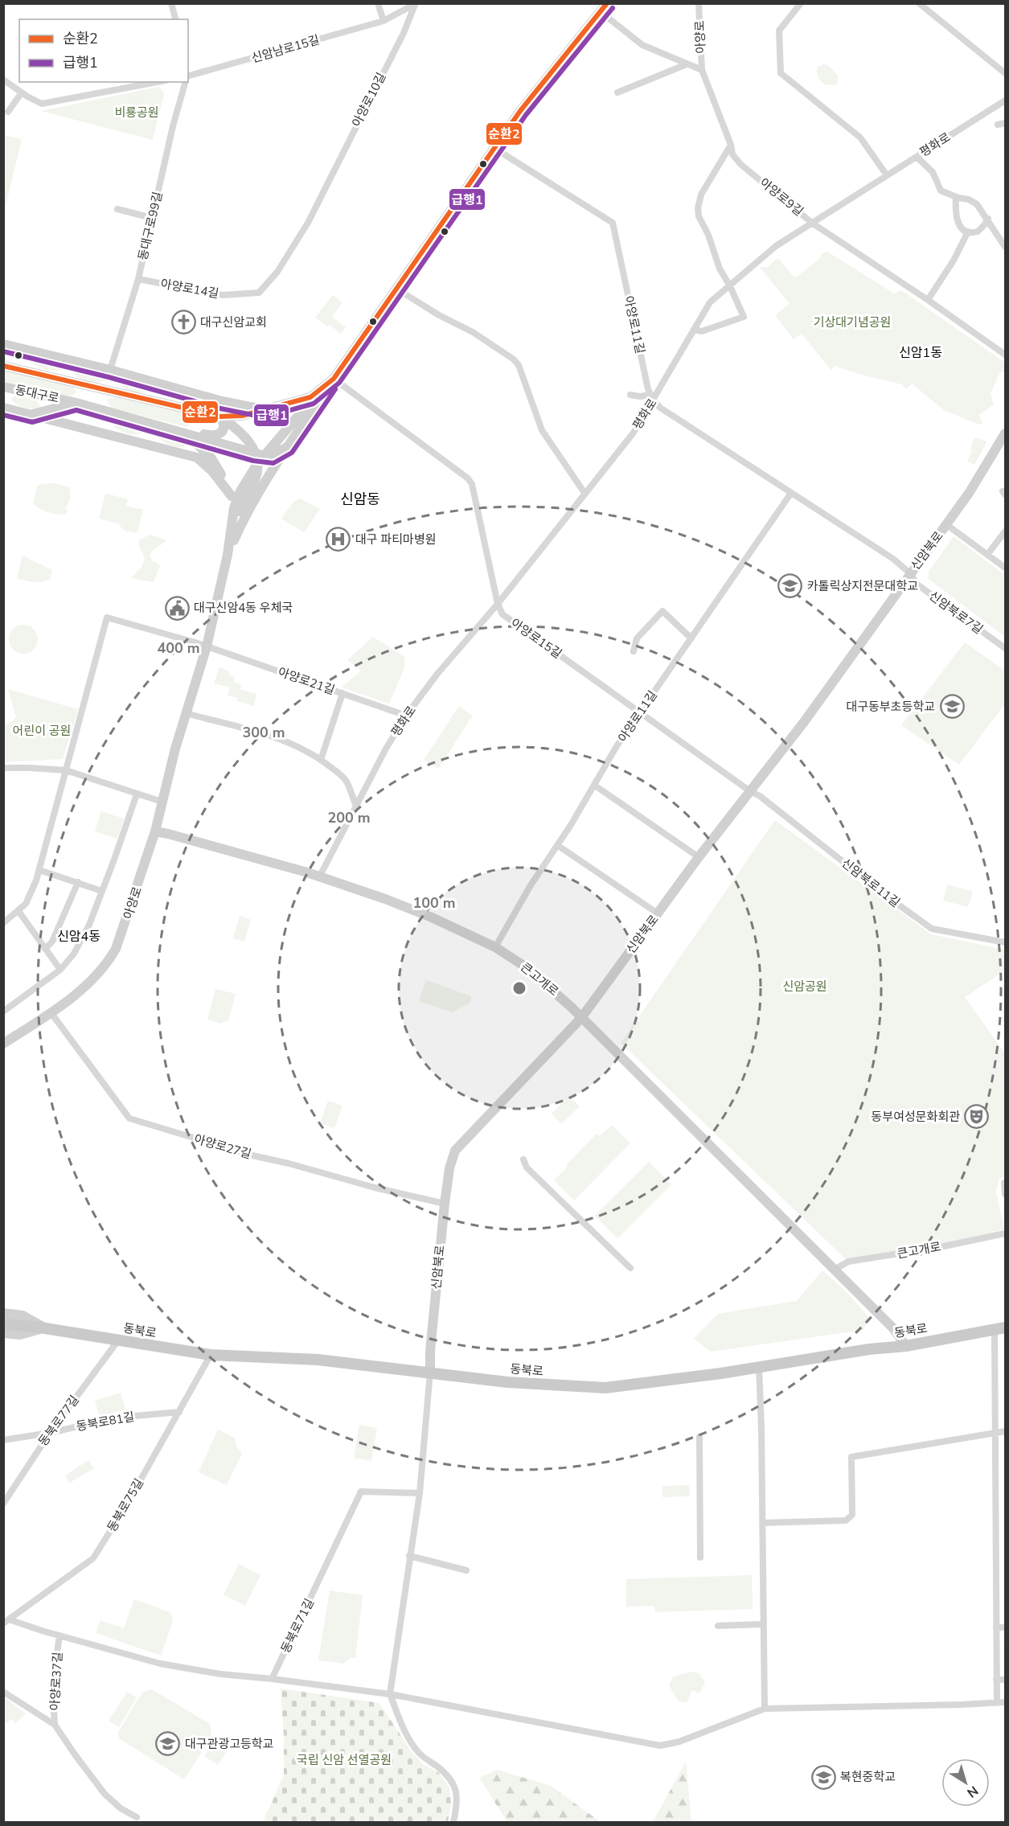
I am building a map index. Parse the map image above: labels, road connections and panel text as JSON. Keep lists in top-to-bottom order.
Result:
{
  "streets": {
    "main road": [
      "아양로",
      "동대구로",
      "신암북로",
      "큰고개로",
      "동북로"
    ],
    "street": [
      "신암남로15길",
      "아양로10길",
      "평화로",
      "아양로9길",
      "동대구로99길",
      "아양로14길",
      "아양로11길",
      "신암북로7길",
      "아양로15길",
      "아양로21길",
      "신암북로11길",
      "아양로27길",
      "동북로77길",
      "동북로81길",
      "동북로75길",
      "동북로71길",
      "아양로37길"
    ]
  },
  "crossings": [
    ["아양로", "아양로9길"],
    ["아양로", "아양로21길"],
    ["아양로", "큰고개로"],
    ["아양로", "아양로27길"],
    ["신암남로15길", "아양로10길"],
    ["아양로10길", "아양로14길"],
    ["평화로", "아양로9길"],
    ["평화로", "아양로11길"],
    ["평화로", "아양로15길"],
    ["평화로", "아양로21길"],
    ["평화로", "큰고개로"],
    ["동대구로99길", "아양로14길"],
    ["아양로11길", "아양로15길"],
    ["아양로11길", "큰고개로"],
    ["신암북로", "신암북로7길"],
    ["신암북로", "아양로15길"],
    ["신암북로", "신암북로11길"],
    ["신암북로", "큰고개로"],
    ["신암북로", "아양로27길"],
    ["신암북로", "동북로"],
    ["아양로15길", "신암북로11길"],
    ["큰고개로", "동북로"],
    ["동북로", "동북로77길"],
    ["동북로", "동북로75길"],
    ["동북로77길", "동북로81길"],
    ["동북로81길", "동북로75길"]
  ],
  "districts": ["신암1동", "신암동", "신암4동"],
  "parks": [
    "비룡공원",
    "기상대기념공원",
    "어린이 공원",
    "신암공원",
    "국립 신암 선열공원"
  ],
  "places": {
    "church": ["대구신암교회"],
    "hospital": ["대구 파티마병원"],
    "school or university": [
      "카톨릭상지전문대학교",
      "대구동부초등학교",
      "대구관광고등학교",
      "복현중학교"
    ],
    "public building": ["대구신암4동 우체국"],
    "theatre": ["동부여성문화회관"]
  },
  "lines": ["transit line 순환2", "transit line 급행1"],
  "legend": ["순환2", "급행1"],
  "north": "bottom right",
  "rings": [
    "400 m",
    "300 m",
    "200 m",
    "100 m"
  ]
}
